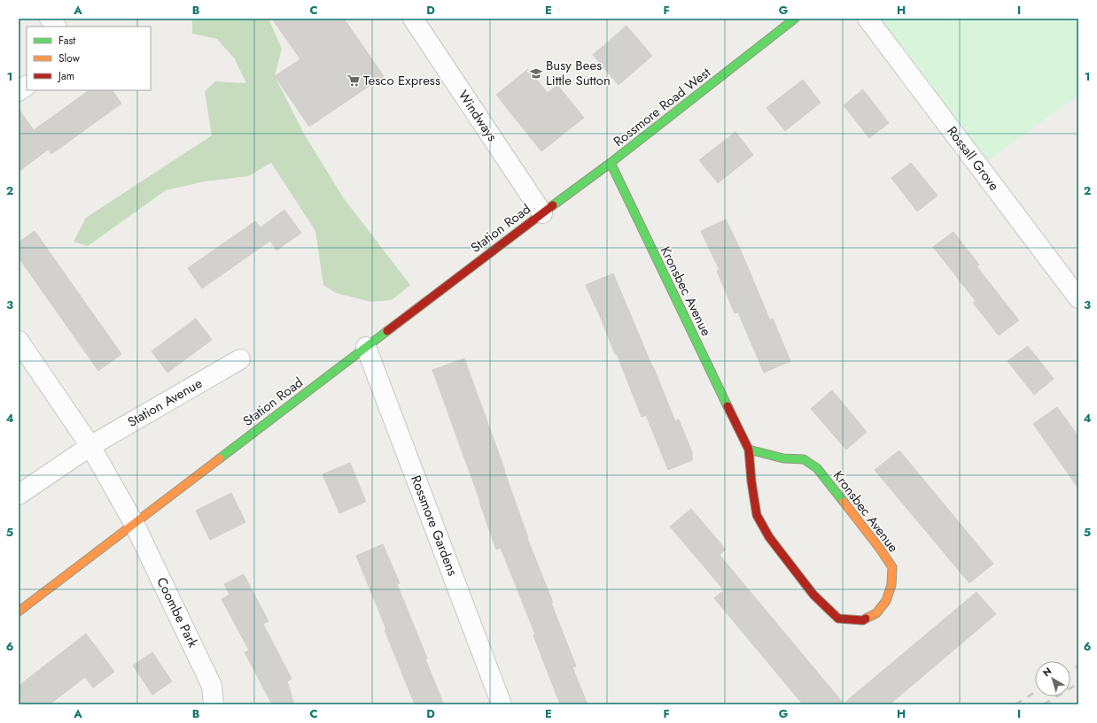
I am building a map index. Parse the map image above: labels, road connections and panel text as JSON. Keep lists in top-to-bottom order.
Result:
{
  "streets": {
    "main road": ["Rossmore Road West", "Station Road", "Kronsbec Avenue"],
    "street": [
      "Windways",
      "Rossall Grove",
      "Station Avenue",
      "Rossmore Gardens",
      "Coombe Park"
    ]
  },
  "crossings": [
    ["Rossmore Road West", "Windways"],
    ["Rossmore Road West", "Station Road"],
    ["Rossmore Road West", "Kronsbec Avenue"],
    ["Windways", "Station Road"],
    ["Station Road", "Rossmore Gardens"],
    ["Station Road", "Coombe Park"]
  ],
  "places": {
    "school or university": ["Busy Bees Little Sutton"],
    "supermarket": ["Tesco Express"]
  },
  "legend": ["Fast", "Slow", "Jam"],
  "north": "top left",
  "grid": {
    "columns": [
      "A",
      "B",
      "C",
      "D",
      "E",
      "F",
      "G",
      "H",
      "I"
    ],
    "rows": [
      "1",
      "2",
      "3",
      "4",
      "5",
      "6"
    ]
  }
}
